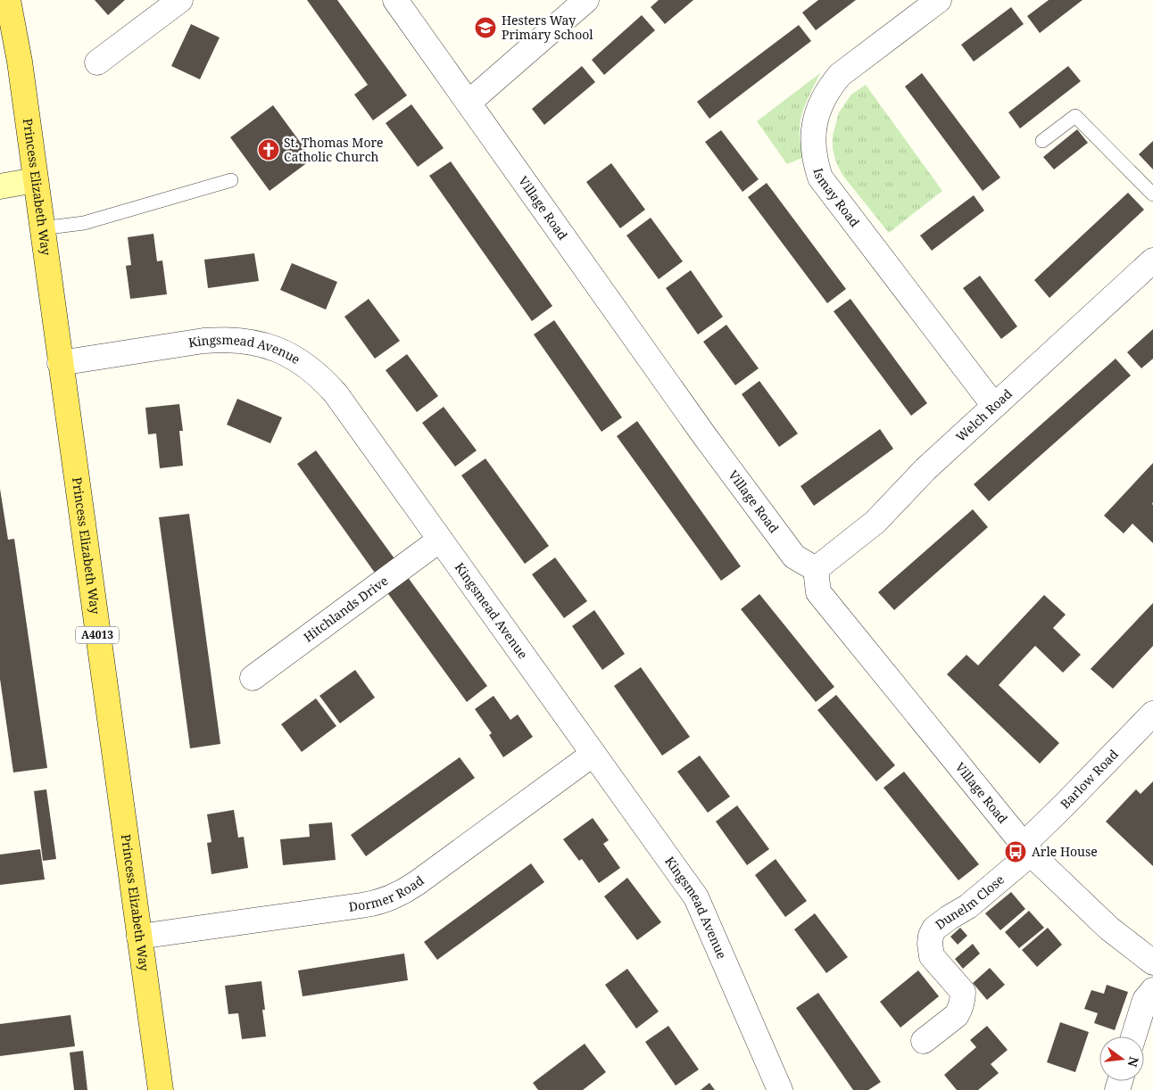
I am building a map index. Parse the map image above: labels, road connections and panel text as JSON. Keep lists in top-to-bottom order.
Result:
{
  "streets": {
    "main road": ["Princess Elizabeth Way", "A4013"],
    "street": [
      "Ismay Road",
      "Village Road",
      "Kingsmead Avenue",
      "Welch Road",
      "Hitchlands Drive",
      "Barlow Road",
      "Dormer Road",
      "Dunelm Close"
    ]
  },
  "crossings": [
    ["Princess Elizabeth Way", "Kingsmead Avenue"],
    ["Princess Elizabeth Way", "Dormer Road"],
    ["Ismay Road", "Welch Road"],
    ["Village Road", "Welch Road"],
    ["Village Road", "Barlow Road"],
    ["Village Road", "Dunelm Close"],
    ["Kingsmead Avenue", "Hitchlands Drive"],
    ["Kingsmead Avenue", "Dormer Road"],
    ["Barlow Road", "Dunelm Close"]
  ],
  "places": {
    "school or university": ["Hesters Way Primary School"],
    "church": ["St. Thomas More Catholic Church"],
    "bus stop": ["Arle House"]
  },
  "north": "right"
}
